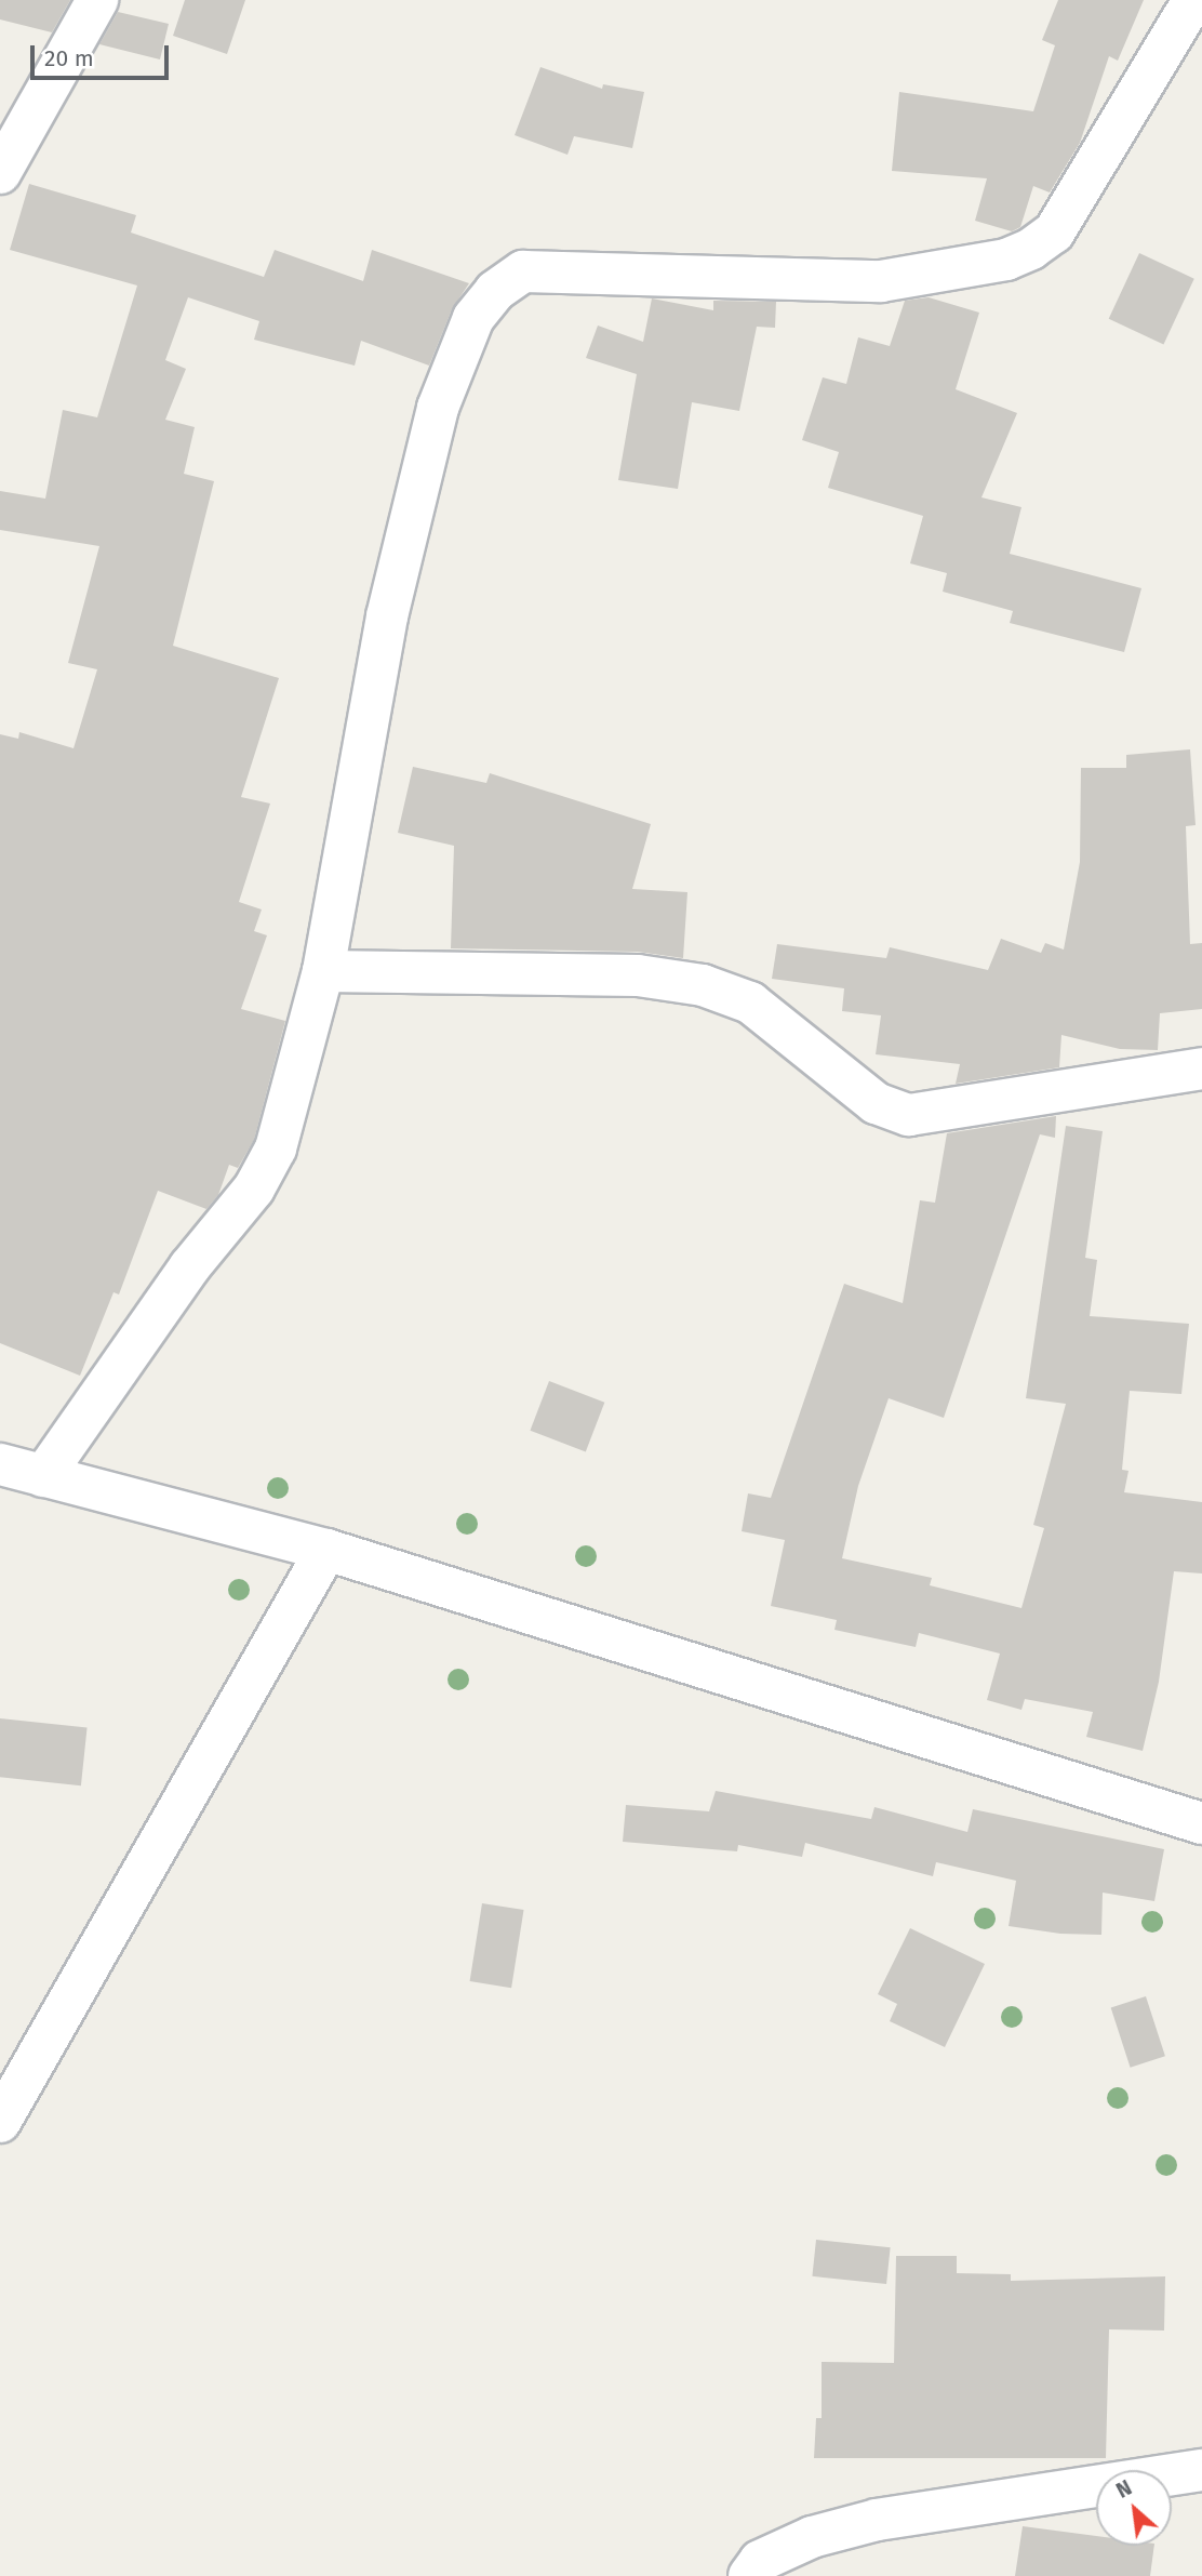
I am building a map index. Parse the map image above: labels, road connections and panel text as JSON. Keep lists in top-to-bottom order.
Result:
{
  "scale_bar": "20 m",
  "north": "top left"
}
